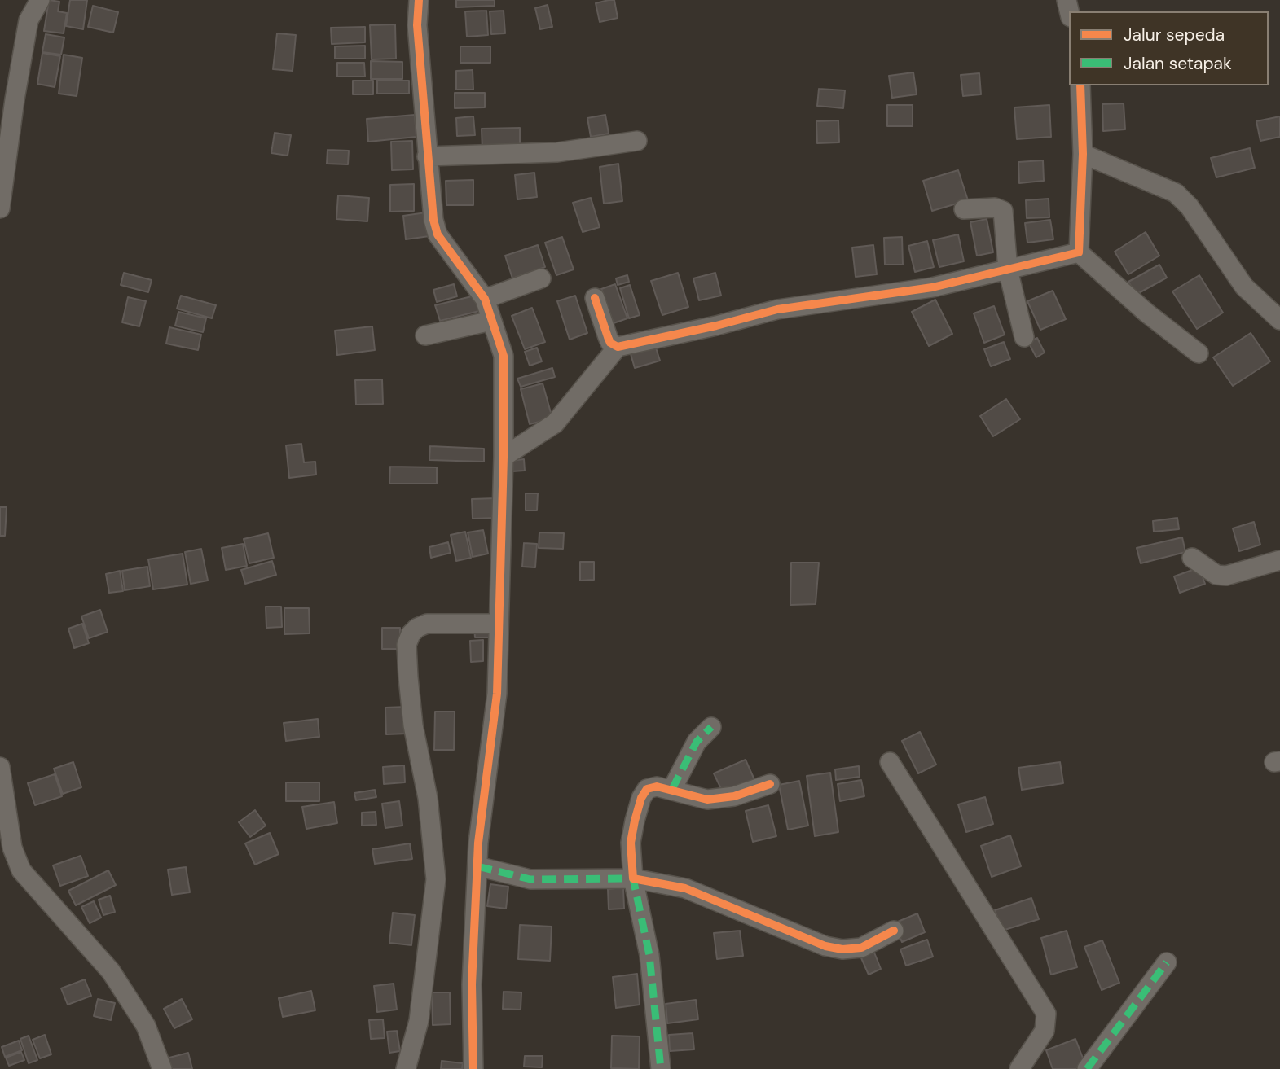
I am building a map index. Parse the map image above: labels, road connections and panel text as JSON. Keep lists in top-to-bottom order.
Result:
{
  "legend": ["Jalur sepeda", "Jalan setapak"]
}
